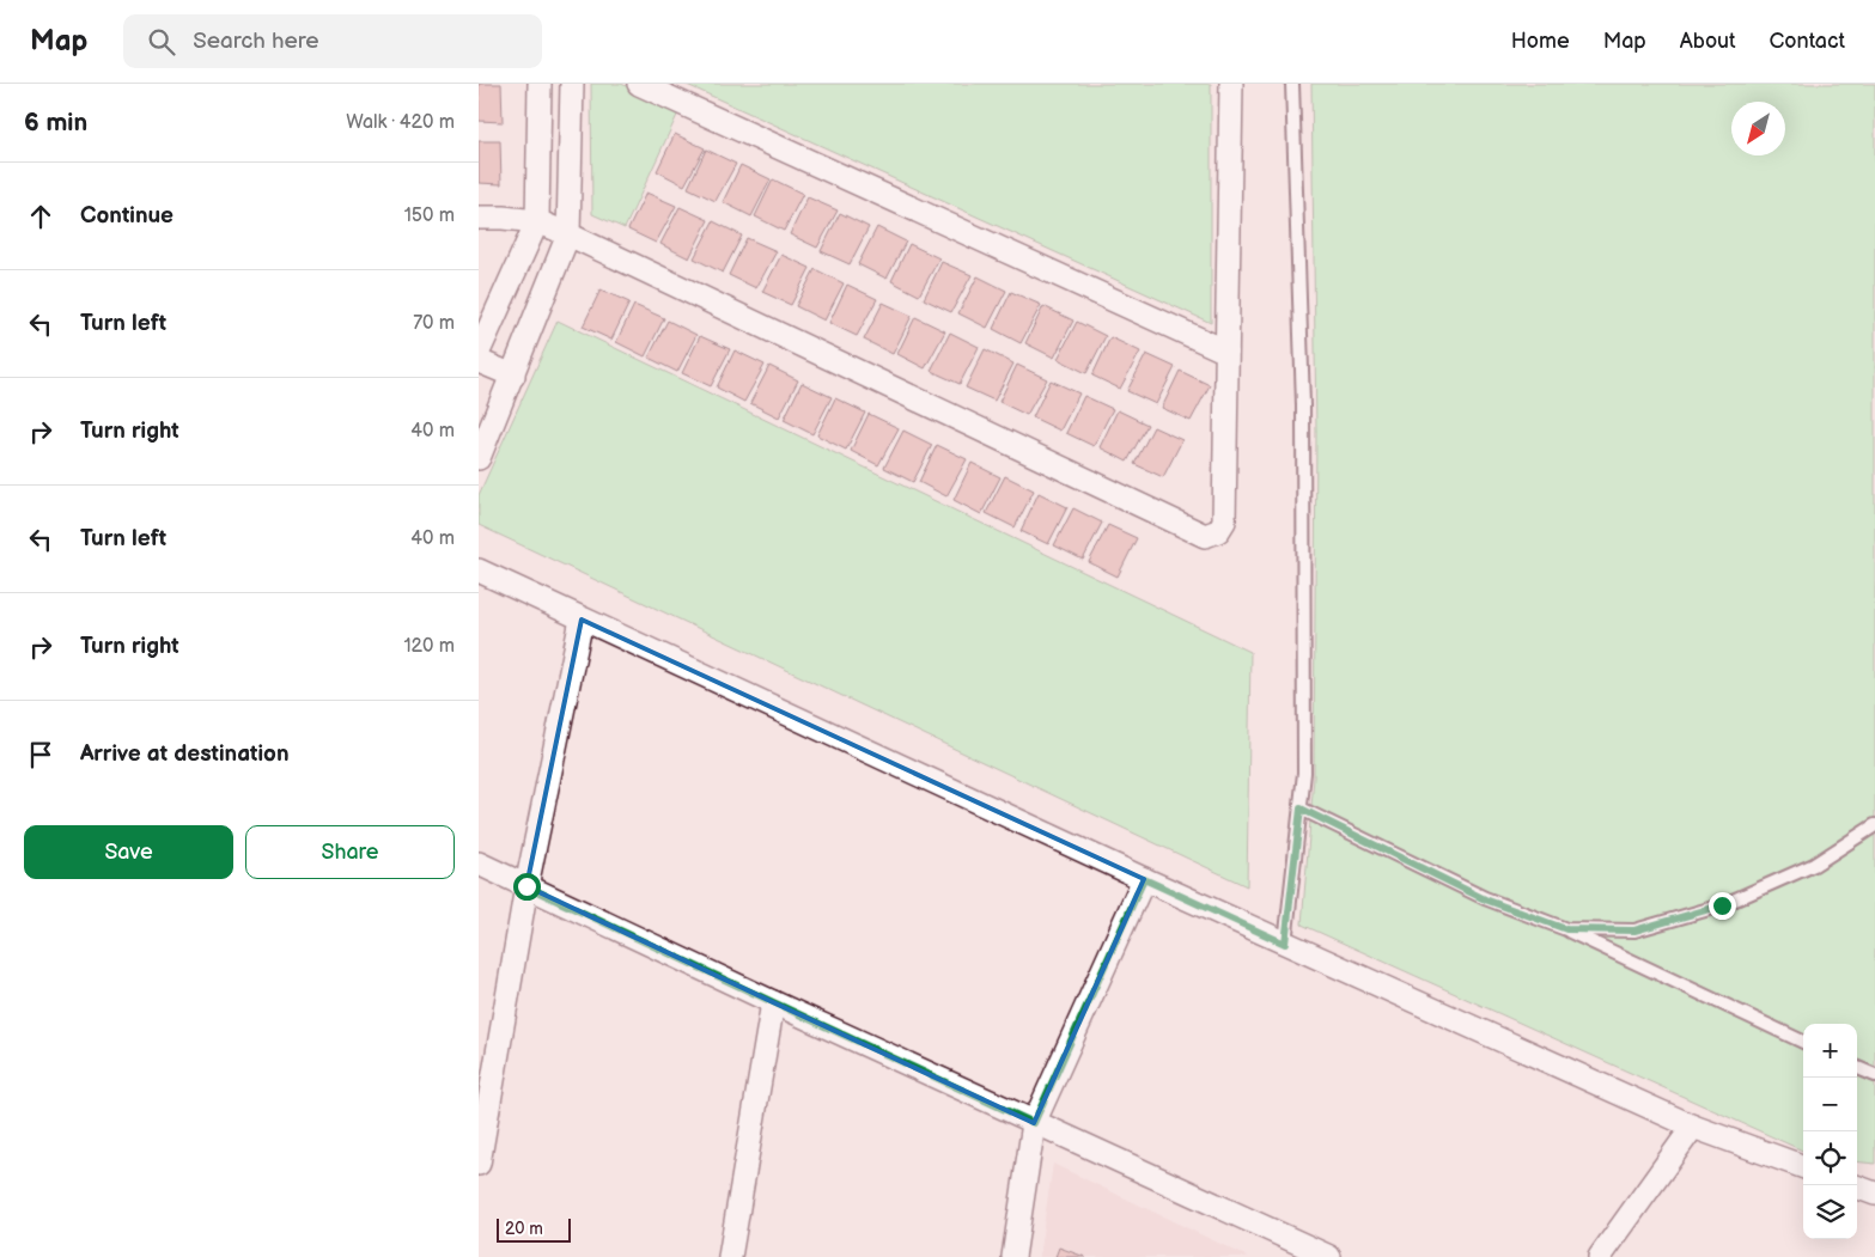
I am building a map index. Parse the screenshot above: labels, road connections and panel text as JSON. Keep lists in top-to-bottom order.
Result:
{
  "scale_bar": "20 m",
  "north": "bottom left",
  "page": {
    "header": "Map",
    "search": "Search here",
    "nav": [
      "Home",
      "Map",
      "About",
      "Contact"
    ],
    "heading": ["6 min", "Walk · 420 m"],
    "list": [
      ["Continue", "150 m"],
      ["Turn left", "70 m"],
      ["Turn right", "40 m"],
      ["Turn left", "40 m"],
      ["Turn right", "120 m"],
      "Arrive at destination"
    ],
    "buttons": ["Save", "Share"],
    "map_buttons": ["+", "−"],
    "scale": "20 m"
  }
}
